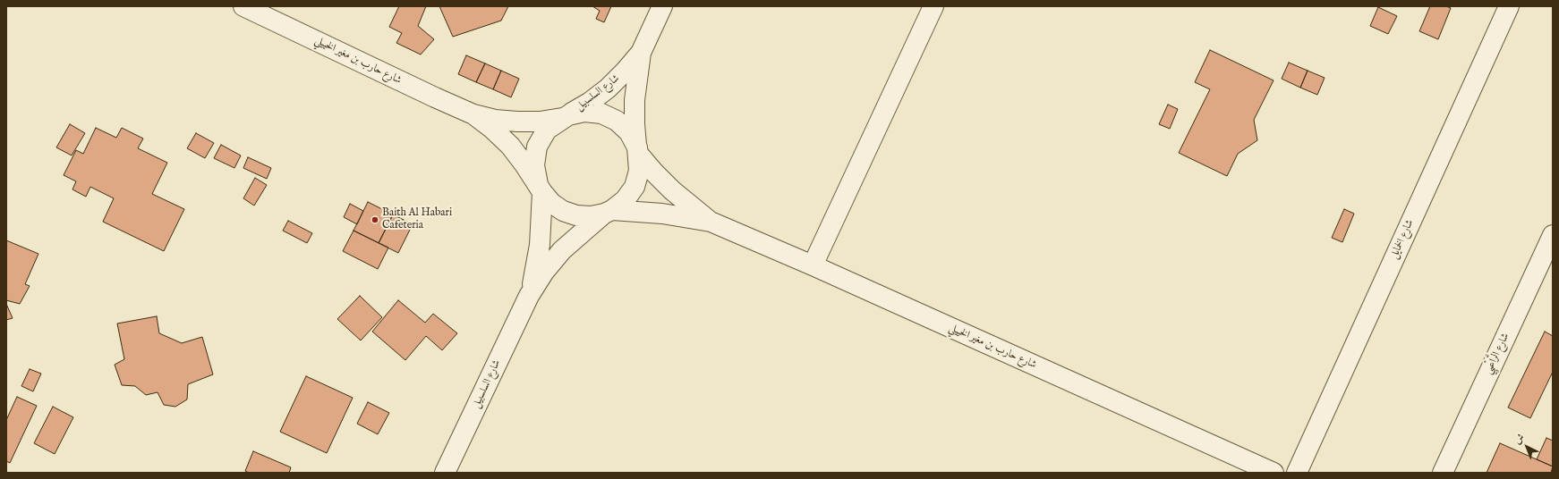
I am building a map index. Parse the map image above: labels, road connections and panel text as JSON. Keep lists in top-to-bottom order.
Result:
{
  "streets": {
    "street": [
      "شارع حارب بن مغير الخييلي",
      "شارع السلسبيل",
      "شارع الخمايل",
      "شارع الرَّاعْبِي"
    ]
  },
  "crossings": [
    ["شارع حارب بن مغير الخييلي", "شارع السلسبيل"]
  ],
  "places": ["Baith Al Habari Cafeteria"],
  "north": "top left"
}
